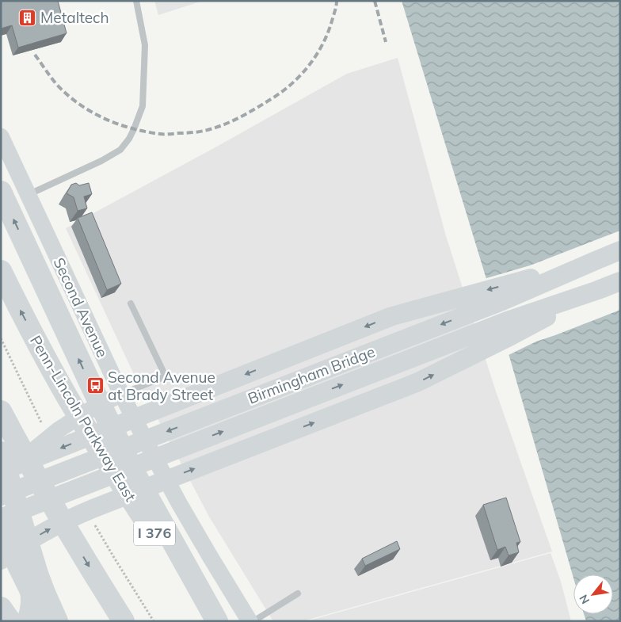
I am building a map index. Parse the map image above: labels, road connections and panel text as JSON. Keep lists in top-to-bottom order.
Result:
{
  "streets": {
    "highway": ["Penn-Lincoln Parkway East", "I 376"],
    "main road": ["Second Avenue", "Birmingham Bridge"]
  },
  "places": {
    "building": ["Metaltech"],
    "bus stop": ["Second Avenue at Brady Street"]
  },
  "north": "bottom left"
}
